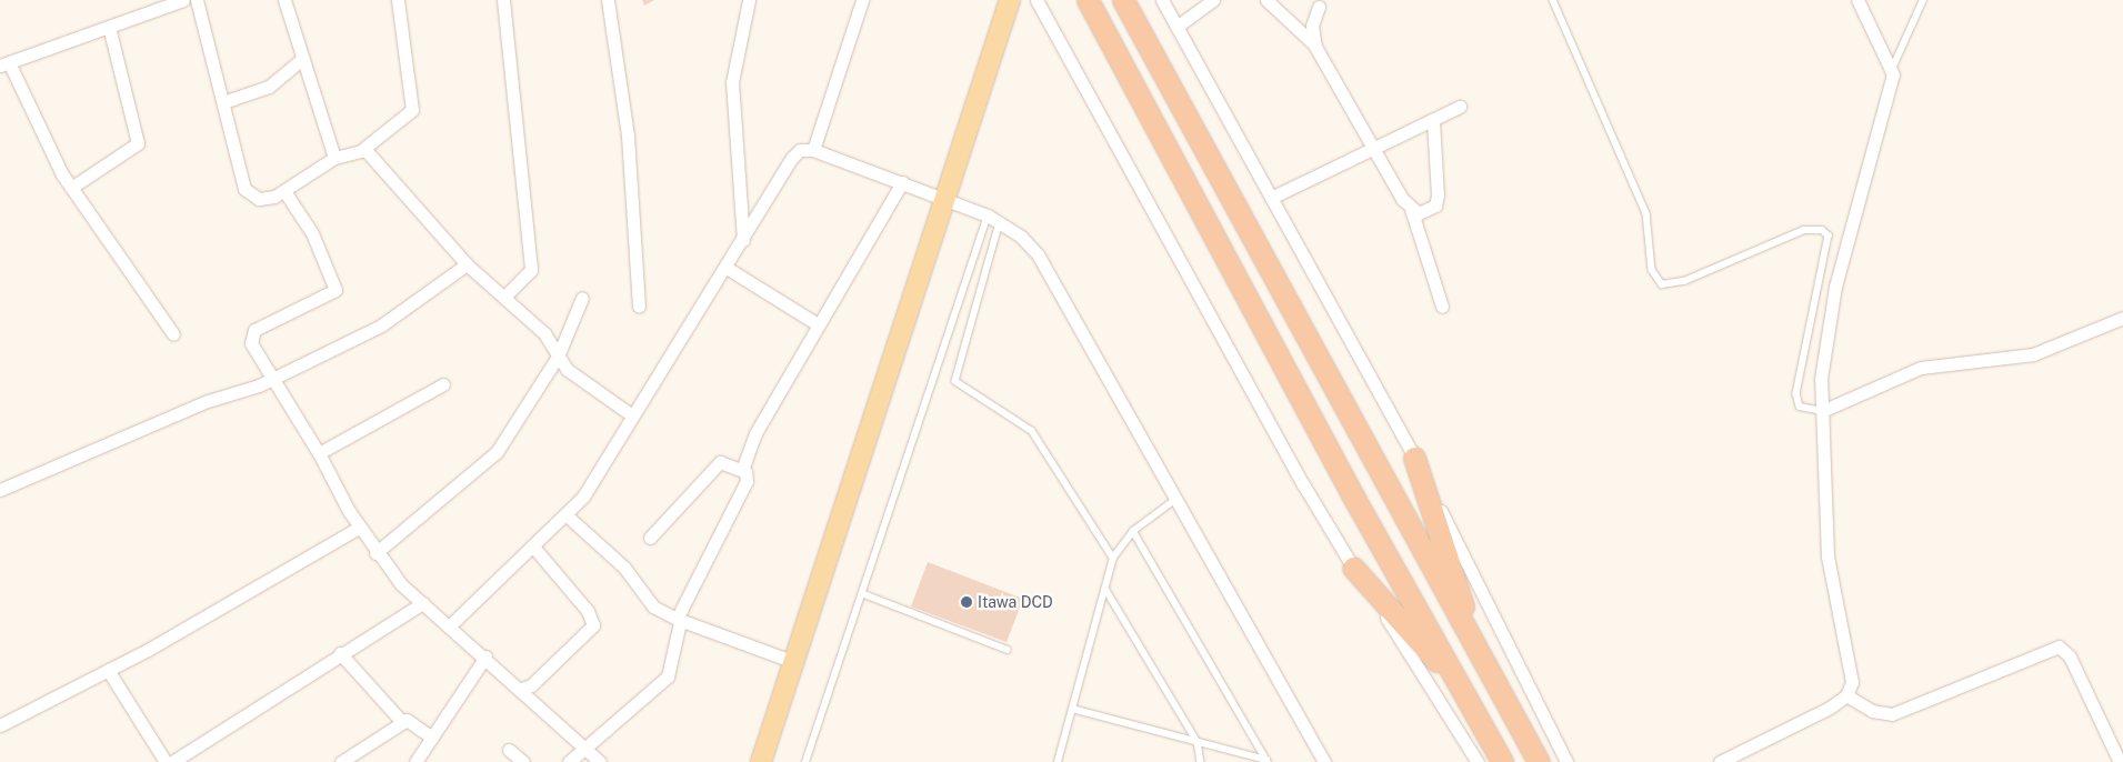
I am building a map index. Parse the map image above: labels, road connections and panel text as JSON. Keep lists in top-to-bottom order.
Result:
{
  "places": ["Itawa DCD"]
}
